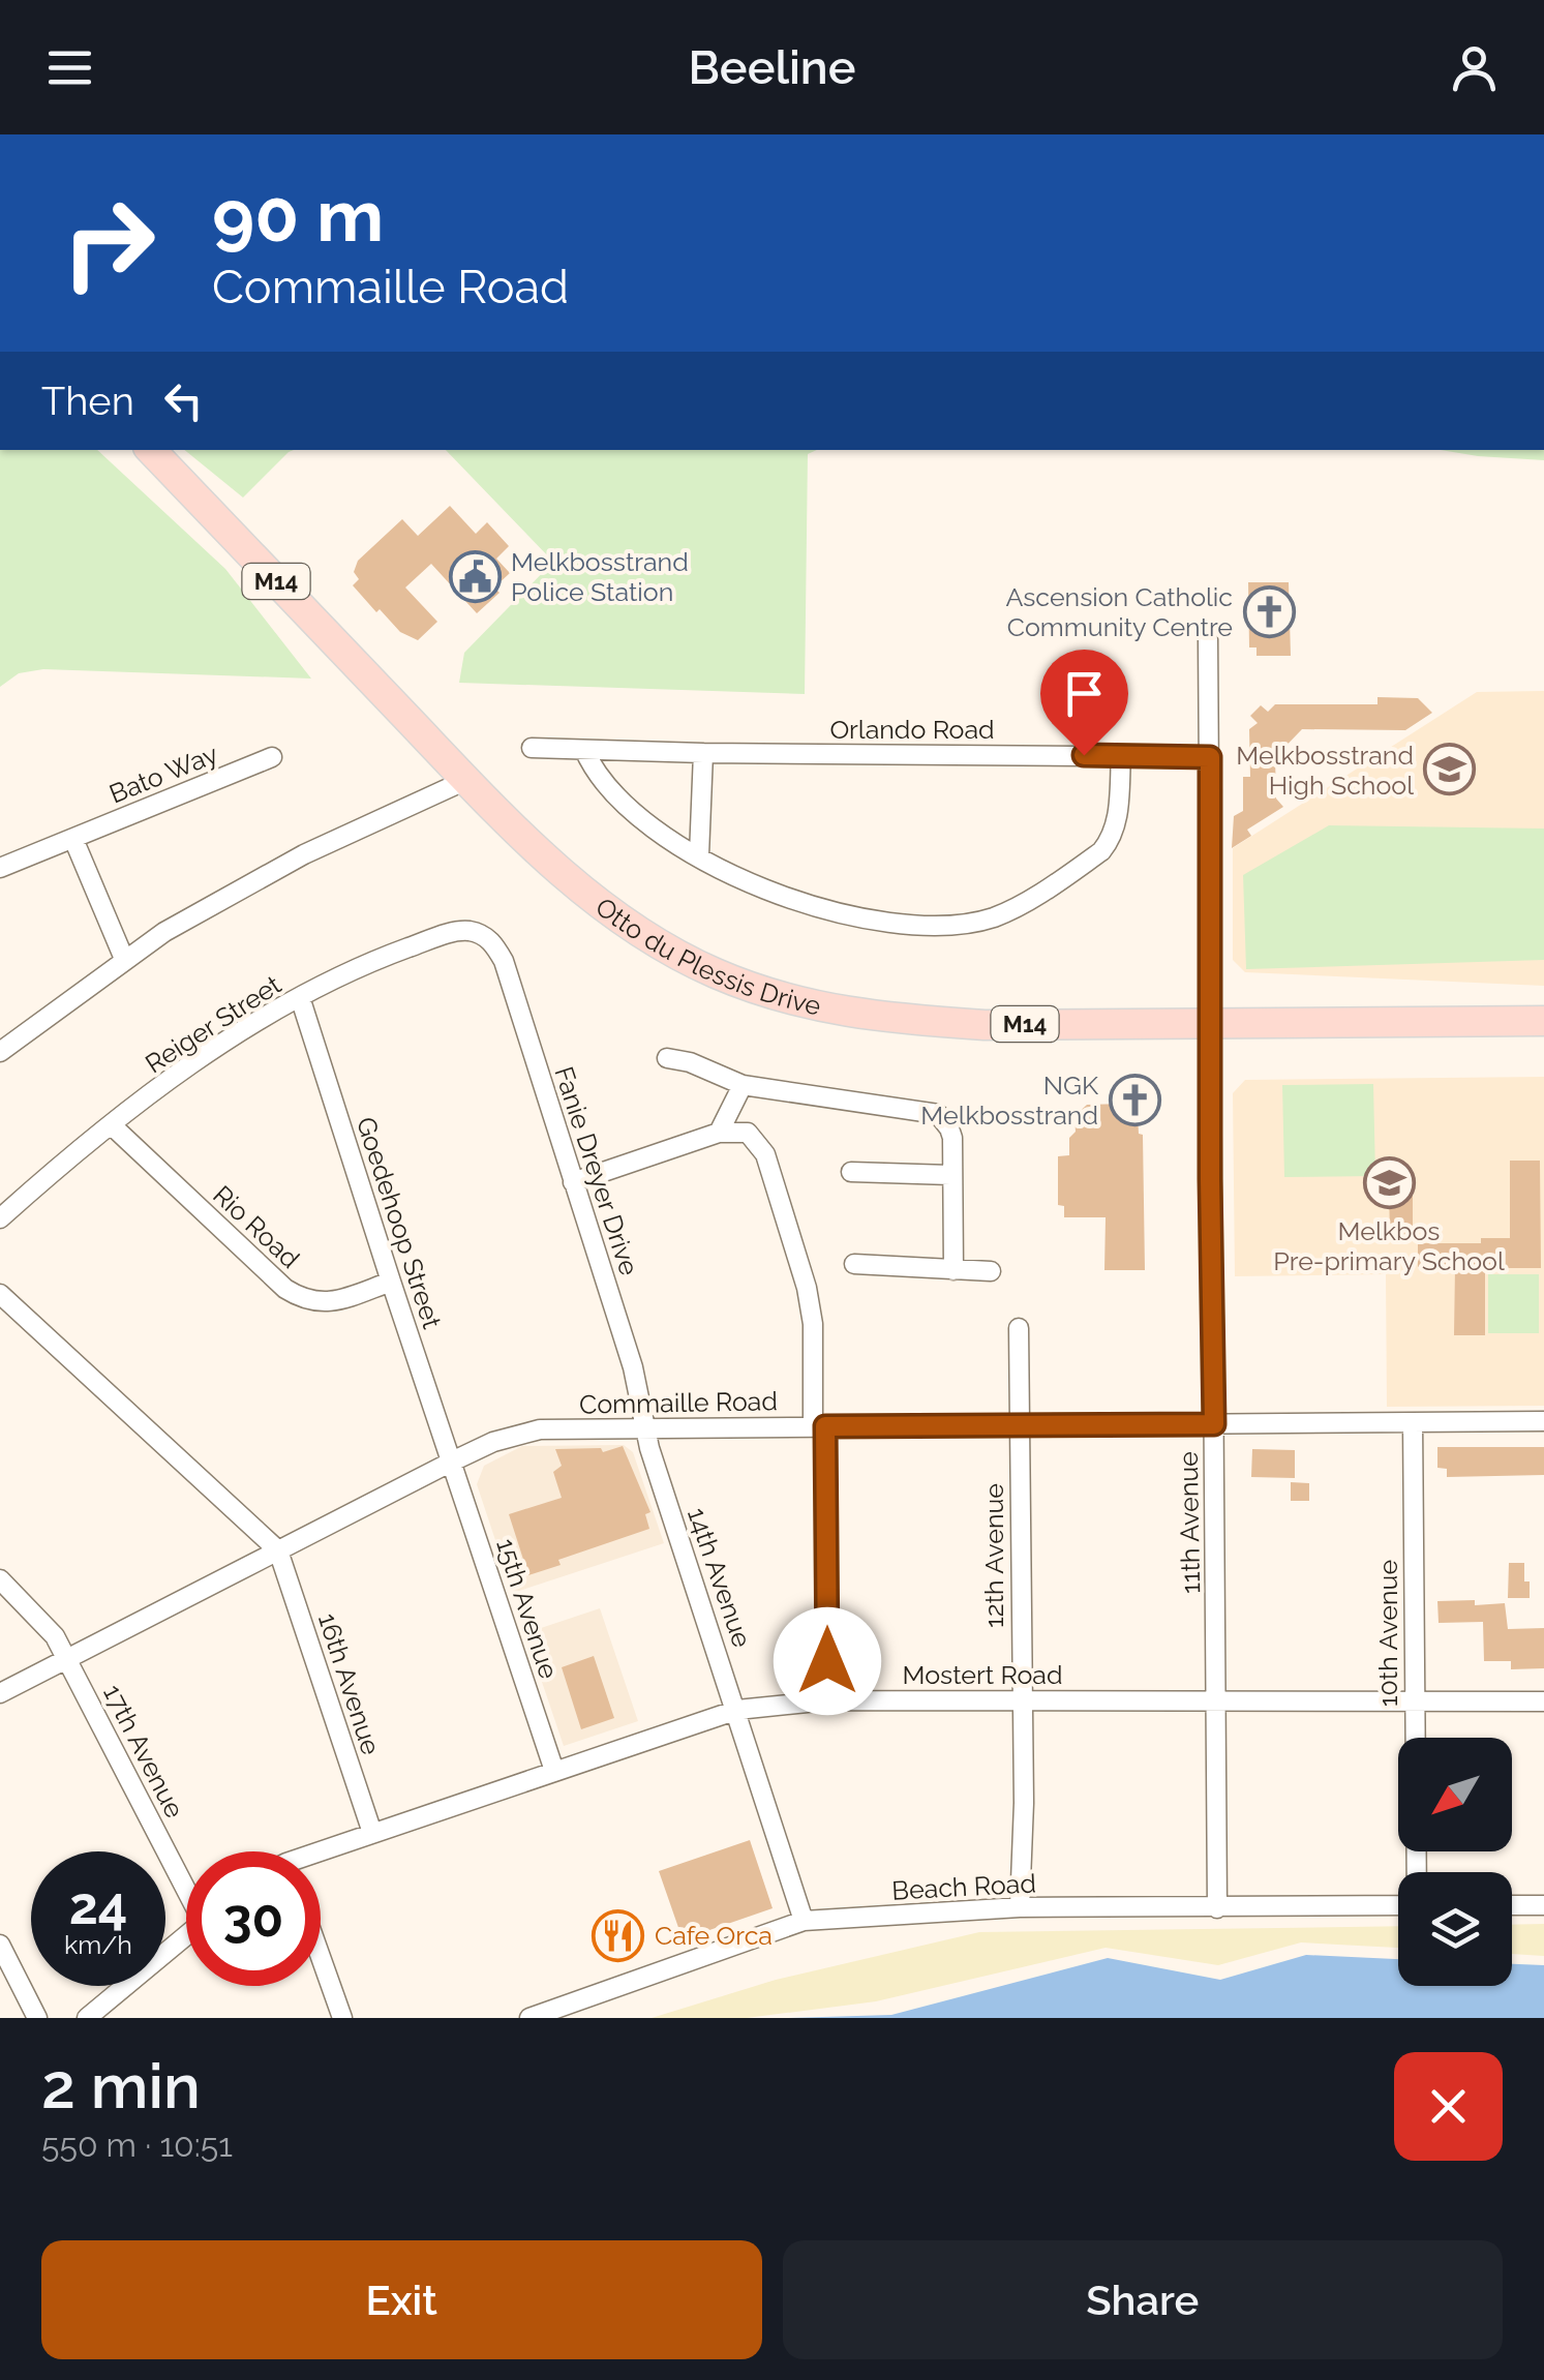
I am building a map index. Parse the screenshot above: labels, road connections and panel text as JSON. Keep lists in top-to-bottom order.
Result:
{
  "streets": {
    "main road": ["M14", "Otto du Plessis Drive"],
    "street": [
      "Orlando Road",
      "Bato Way",
      "Reiger Street",
      "Fanie Dreyer Drive",
      "Goedehoop Street",
      "Rio Road",
      "Commaille Road",
      "11th Avenue",
      "12th Avenue",
      "14th Avenue",
      "15th Avenue",
      "10th Avenue",
      "Mostert Road",
      "16th Avenue",
      "17th Avenue",
      "Beach Road"
    ]
  },
  "crossings": [
    ["M14", "Otto du Plessis Drive"],
    ["Orlando Road", "11th Avenue"],
    ["Otto du Plessis Drive", "11th Avenue"],
    ["Reiger Street", "Fanie Dreyer Drive"],
    ["Reiger Street", "Goedehoop Street"],
    ["Reiger Street", "Rio Road"],
    ["Fanie Dreyer Drive", "Commaille Road"],
    ["Fanie Dreyer Drive", "14th Avenue"],
    ["Goedehoop Street", "Rio Road"],
    ["Goedehoop Street", "Commaille Road"],
    ["Goedehoop Street", "15th Avenue"],
    ["Commaille Road", "11th Avenue"],
    ["Commaille Road", "12th Avenue"],
    ["Commaille Road", "14th Avenue"],
    ["Commaille Road", "15th Avenue"],
    ["Commaille Road", "10th Avenue"],
    ["Commaille Road", "16th Avenue"],
    ["Commaille Road", "17th Avenue"],
    ["11th Avenue", "Mostert Road"],
    ["11th Avenue", "Beach Road"],
    ["12th Avenue", "Mostert Road"],
    ["12th Avenue", "Beach Road"],
    ["14th Avenue", "Mostert Road"],
    ["14th Avenue", "Beach Road"],
    ["15th Avenue", "Mostert Road"],
    ["10th Avenue", "Mostert Road"],
    ["Mostert Road", "16th Avenue"]
  ],
  "places": {
    "public building": ["Melkbosstrand Police Station"],
    "church": ["Ascension Catholic Community Centre", "NGK Melkbosstrand"],
    "school or university": ["Melkbosstrand High School", "Melkbos Pre-primary School"],
    "restaurant": ["Cafe Orca"]
  },
  "north": "bottom left",
  "page": {
    "header": "Beeline",
    "turn": ["90 m", "Commaille Road"],
    "then": "Then",
    "speed": "24 km/h",
    "limit": "30",
    "heading": ["2 min", "550 m · 10:51"],
    "buttons": ["Exit", "Share"]
  }
}
